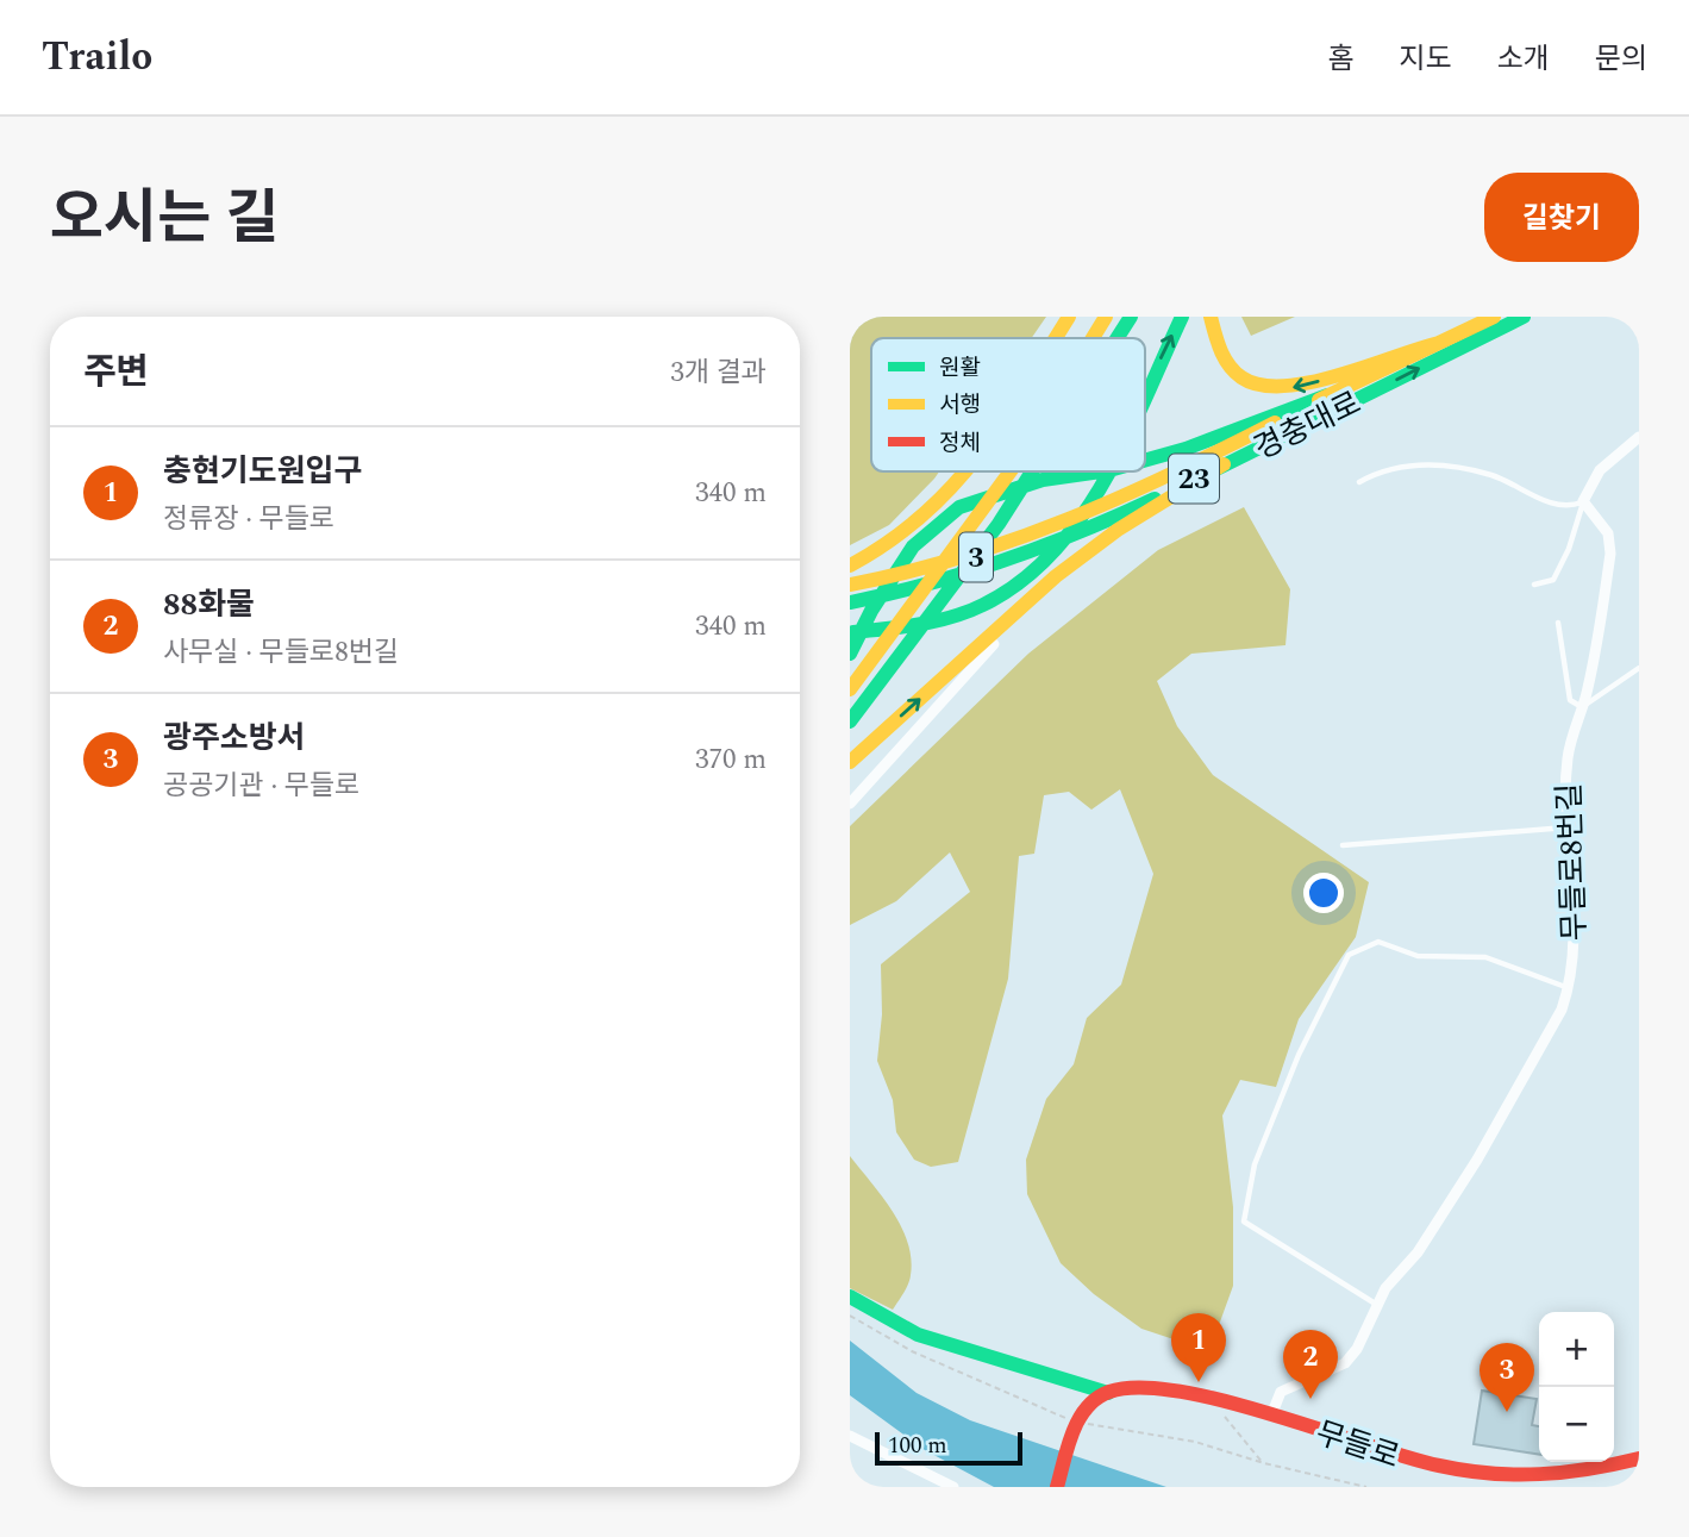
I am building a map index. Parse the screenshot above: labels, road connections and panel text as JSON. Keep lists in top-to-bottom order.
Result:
{
  "streets": {
    "main road": [
      "경충대로",
      "23",
      "3",
      "무들로"
    ],
    "street": ["무들로8번길"]
  },
  "crossings": [
    ["무들로8번길", "무들로"]
  ],
  "legend": ["원활", "서행", "정체"],
  "scale_bar": "100 m",
  "page": {
    "header": "Trailo",
    "nav": [
      "홈",
      "지도",
      "소개",
      "문의"
    ],
    "title": "오시는 길",
    "buttons": "길찾기",
    "heading": ["주변", "3개 결과"],
    "list": [
      {
        "mark": "1",
        "name": "충현기도원입구",
        "note": "정류장 · 무들로",
        "value": "340 m"
      },
      {
        "mark": "2",
        "name": "88화물",
        "note": "사무실 · 무들로8번길",
        "value": "340 m"
      },
      {
        "mark": "3",
        "name": "광주소방서",
        "note": "공공기관 · 무들로",
        "value": "370 m"
      }
    ],
    "map_buttons": ["+", "−"],
    "pins": ["1", "2", "3"],
    "scale": "100 m"
  }
}
